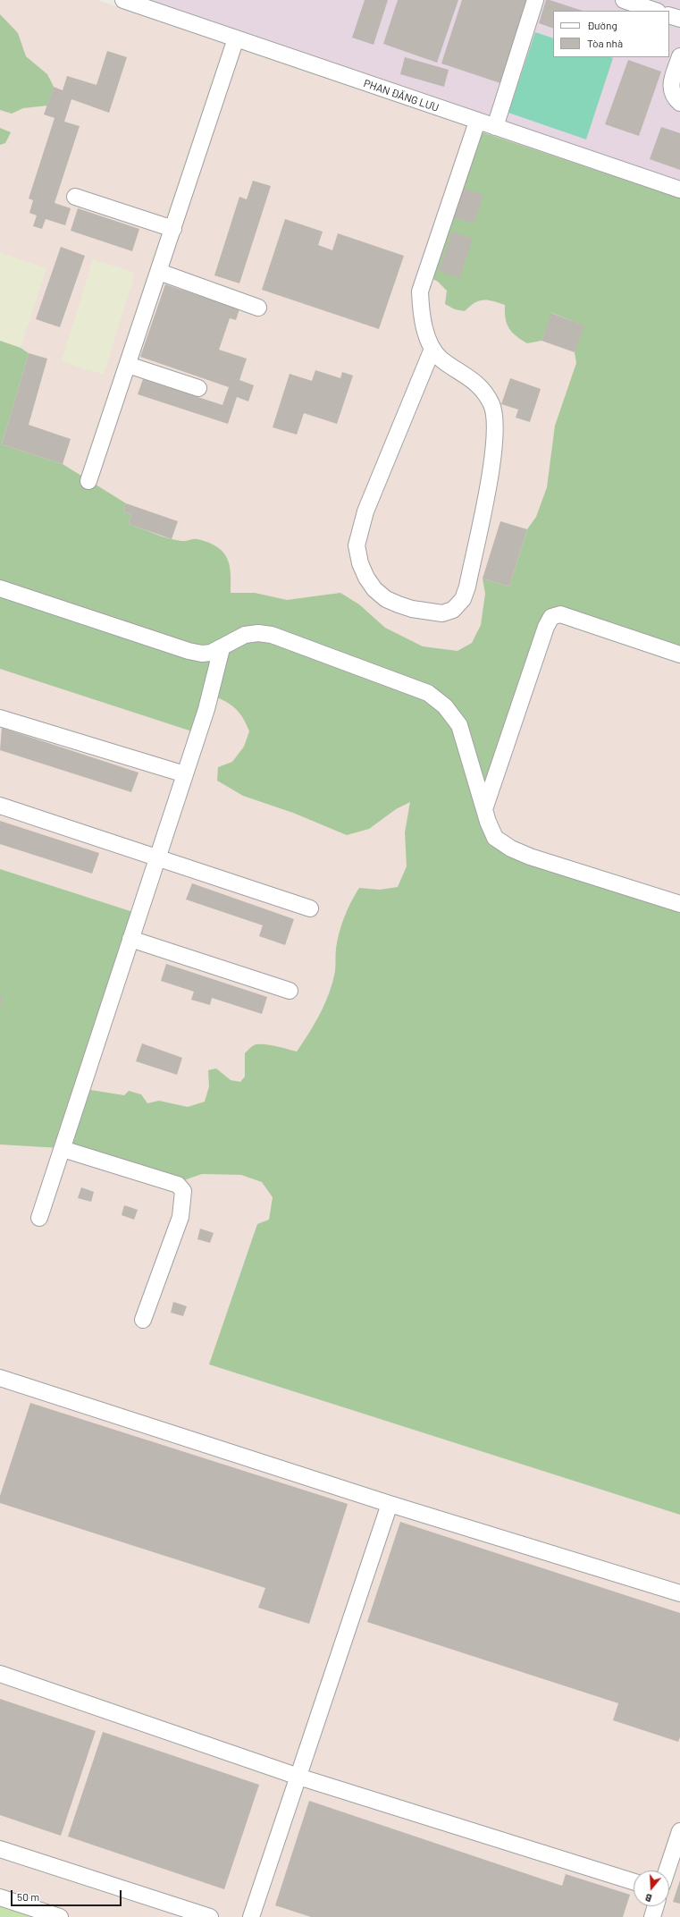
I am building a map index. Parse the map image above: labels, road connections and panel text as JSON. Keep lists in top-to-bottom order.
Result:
{
  "streets": {
    "street": ["PHAN ĐĂNG LƯU"]
  },
  "legend": ["Đường", "Tòa nhà"],
  "scale_bar": "50 m",
  "north": "bottom"
}
